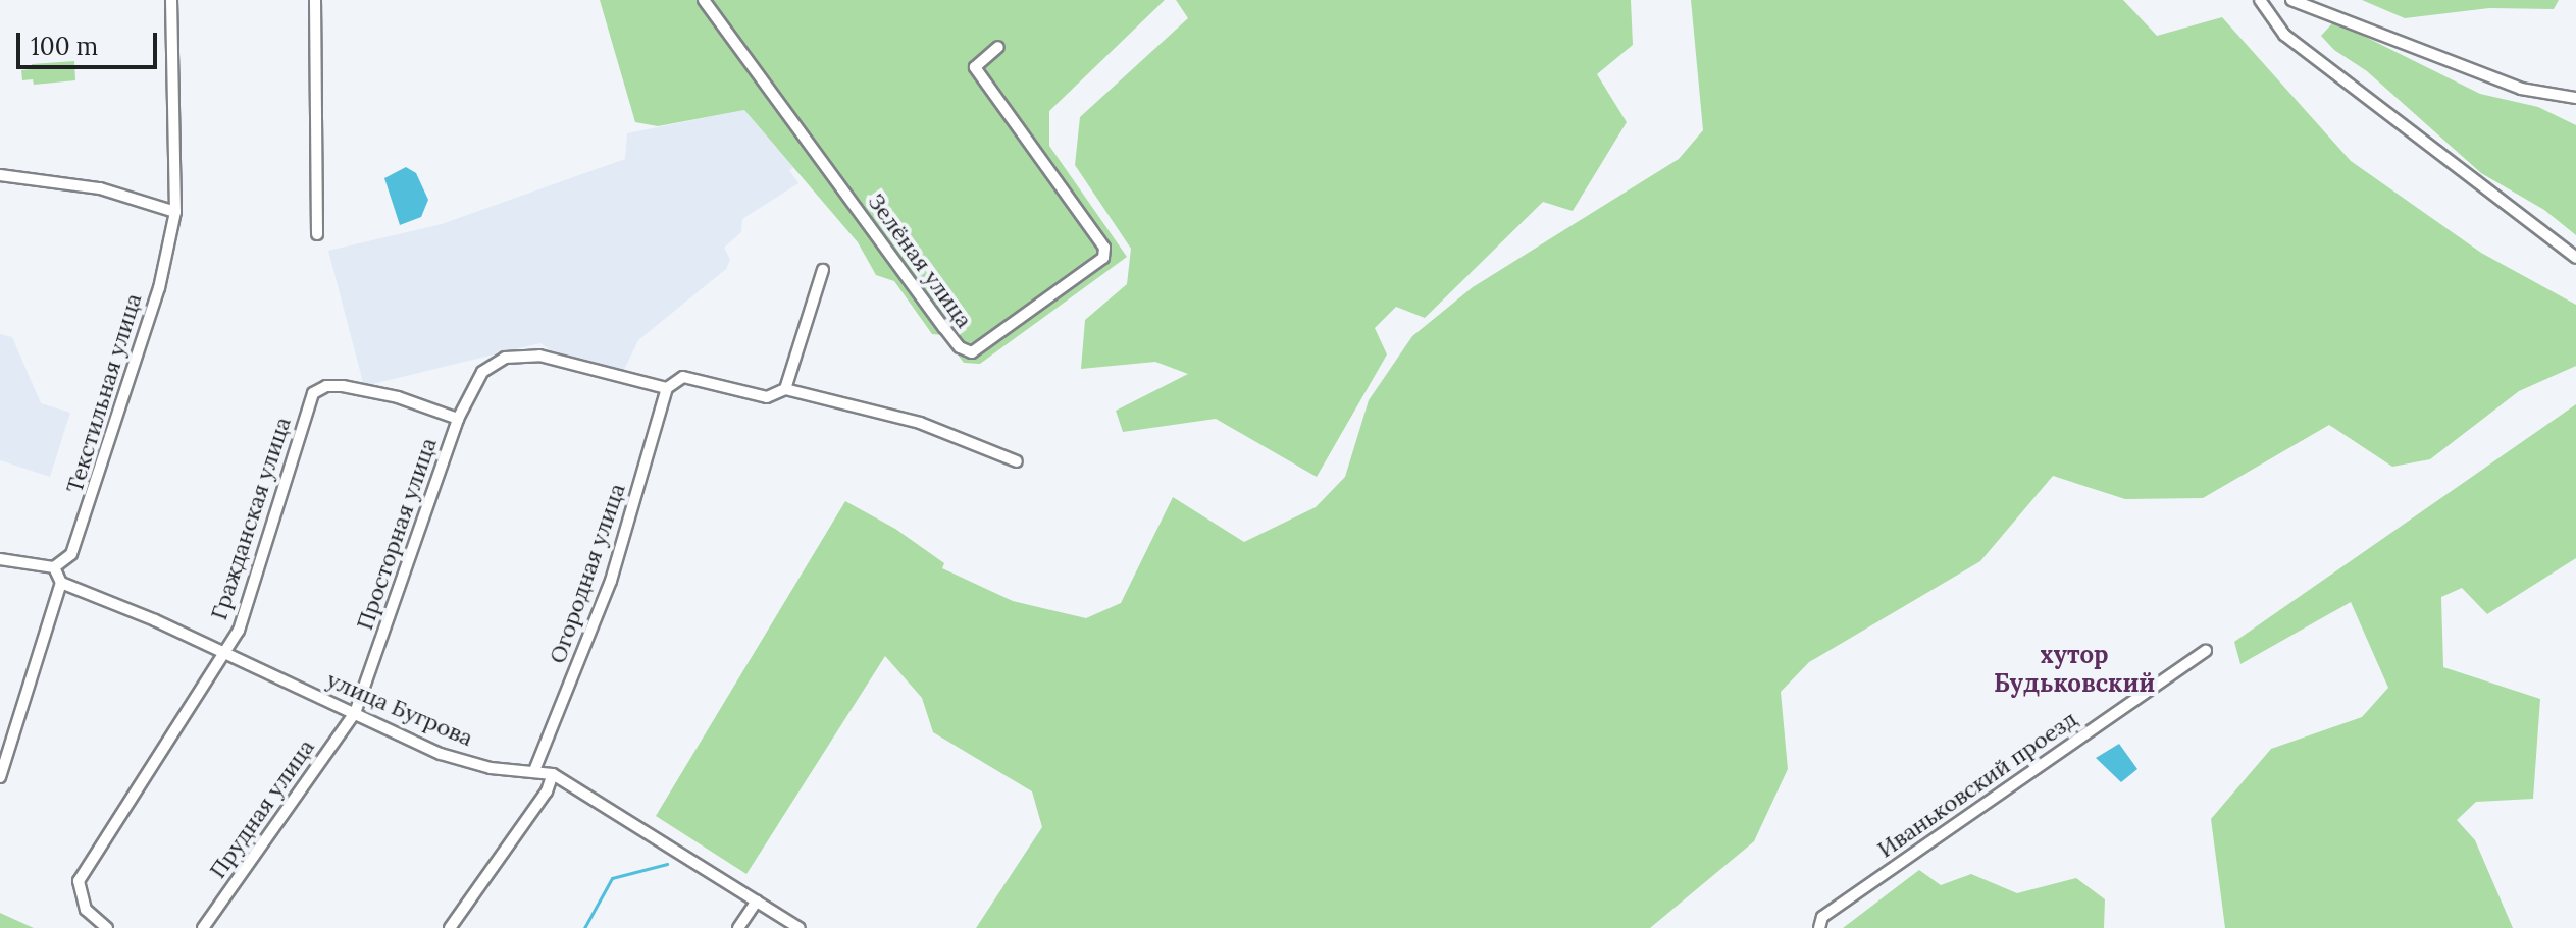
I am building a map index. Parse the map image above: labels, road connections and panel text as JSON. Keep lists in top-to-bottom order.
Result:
{
  "streets": {
    "street": [
      "Зелёная улица",
      "Текстильная улица",
      "Гражданская улица",
      "Просторная улица",
      "Огородная улица",
      "улица Бугрова",
      "Иваньковский проезд",
      "Прудная улица"
    ]
  },
  "crossings": [
    ["Гражданская улица", "Просторная улица"],
    ["Гражданская улица", "улица Бугрова"],
    ["Просторная улица", "Огородная улица"],
    ["Просторная улица", "улица Бугрова"],
    ["Просторная улица", "Прудная улица"],
    ["Огородная улица", "улица Бугрова"],
    ["улица Бугрова", "Прудная улица"]
  ],
  "districts": ["хутор Будьковский"],
  "scale_bar": "100 m"
}
